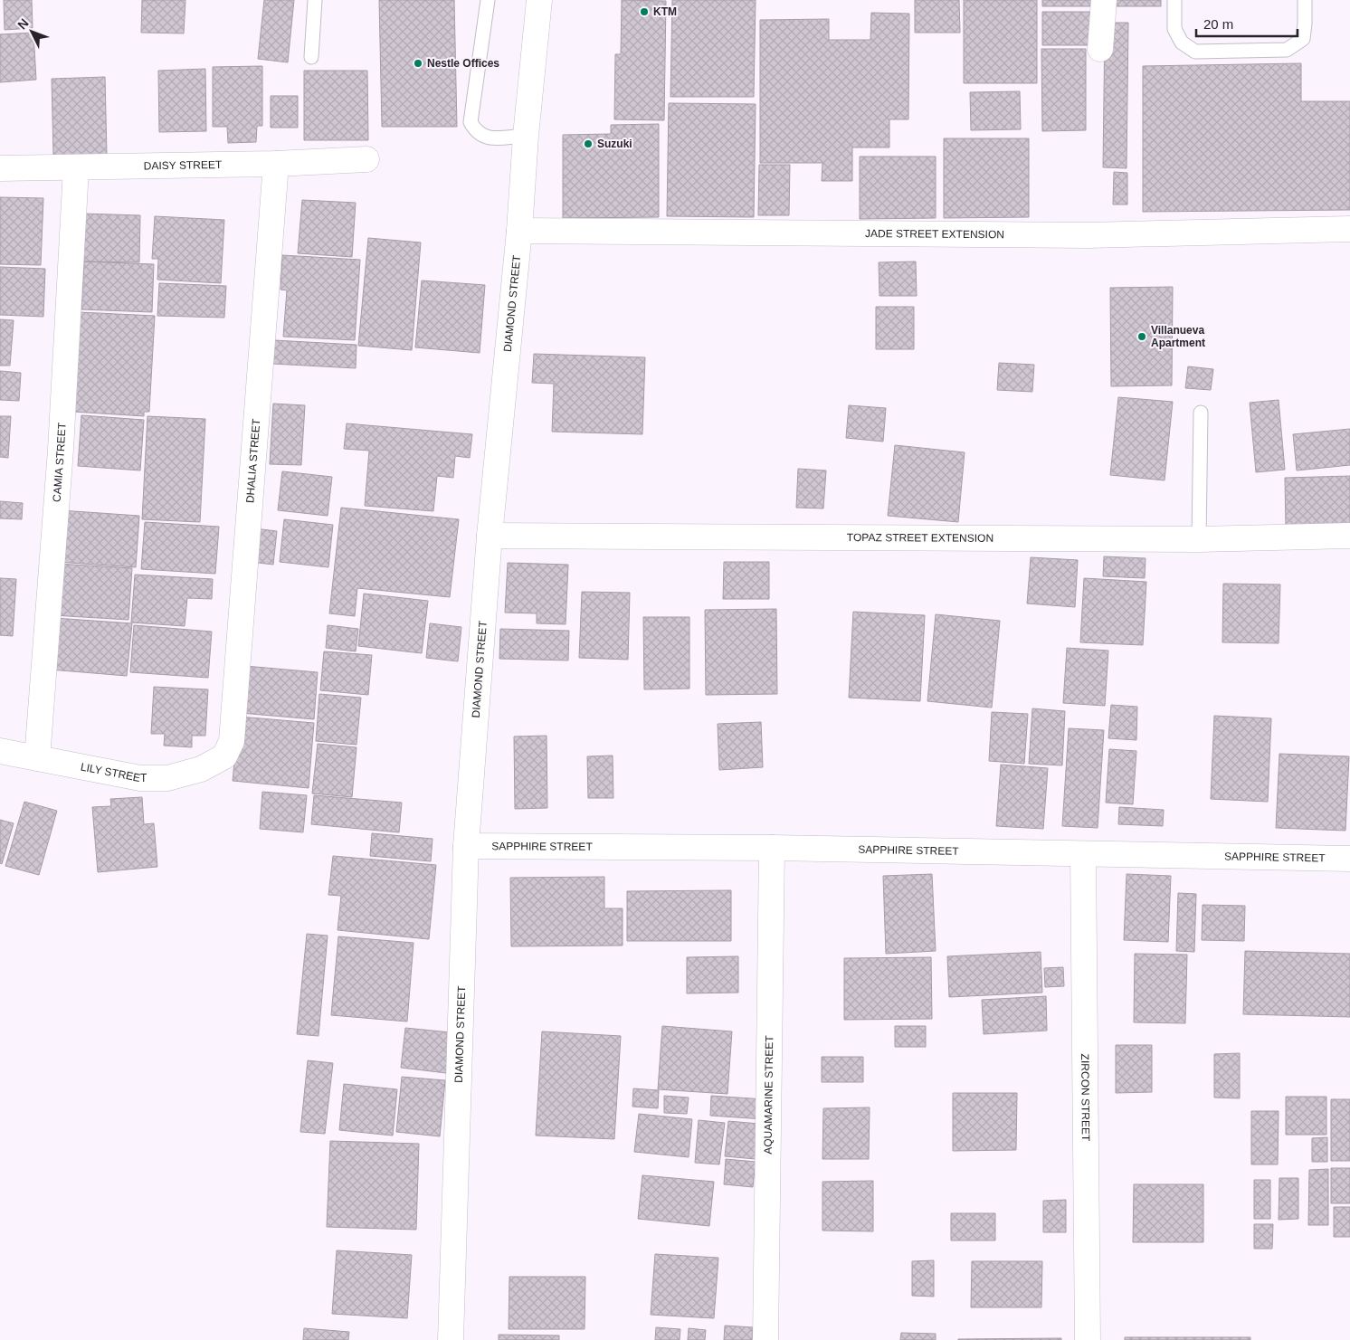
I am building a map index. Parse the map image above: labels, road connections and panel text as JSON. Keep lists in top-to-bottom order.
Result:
{
  "streets": {
    "street": [
      "DAISY STREET",
      "JADE STREET EXTENSION",
      "DIAMOND STREET",
      "DHALIA STREET",
      "CAMIA STREET",
      "TOPAZ STREET EXTENSION",
      "LILY STREET",
      "SAPPHIRE STREET",
      "AQUAMARINE STREET",
      "ZIRCON STREET"
    ]
  },
  "crossings": [
    ["DAISY STREET", "DHALIA STREET"],
    ["DAISY STREET", "CAMIA STREET"],
    ["JADE STREET EXTENSION", "DIAMOND STREET"],
    ["DIAMOND STREET", "TOPAZ STREET EXTENSION"],
    ["DIAMOND STREET", "SAPPHIRE STREET"],
    ["DHALIA STREET", "LILY STREET"],
    ["CAMIA STREET", "LILY STREET"],
    ["SAPPHIRE STREET", "AQUAMARINE STREET"],
    ["SAPPHIRE STREET", "ZIRCON STREET"]
  ],
  "places": [
    "KTM",
    "Nestle Offices",
    "Suzuki",
    "Villanueva Apartment"
  ],
  "scale_bar": "20 m",
  "north": "top left"
}
